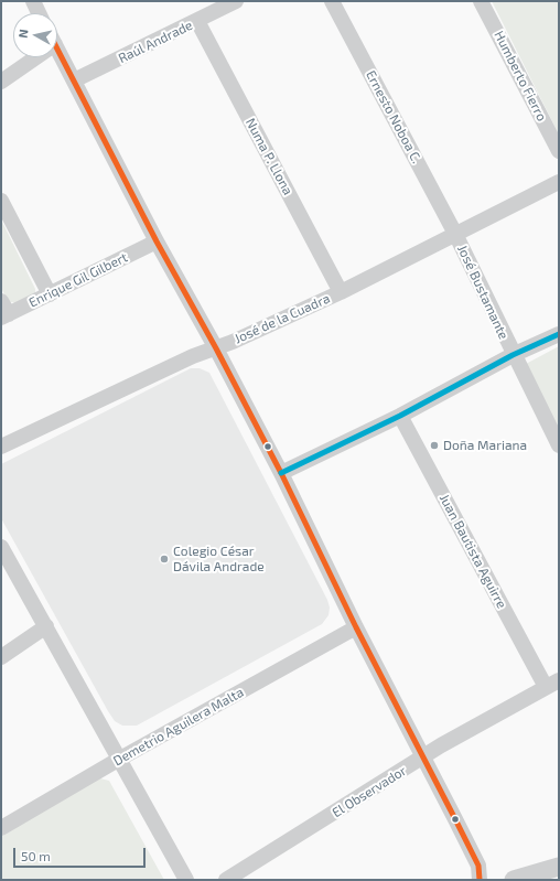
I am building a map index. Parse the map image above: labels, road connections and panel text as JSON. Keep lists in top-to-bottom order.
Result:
{
  "streets": {
    "street": [
      "Raúl Andrade",
      "Humberto Fierro",
      "Ernesto Noboa C.",
      "Numa P. Llona",
      "Enrique Gil Gilbert",
      "José Bustamante",
      "José de la Cuadra",
      "Juan Bautista Aguirre",
      "Demetrio Aguilera Malta",
      "El Observador"
    ]
  },
  "crossings": [
    ["Raúl Andrade", "Numa P. Llona"],
    ["Ernesto Noboa C.", "José Bustamante"],
    ["Ernesto Noboa C.", "José de la Cuadra"],
    ["Numa P. Llona", "José de la Cuadra"],
    ["José Bustamante", "José de la Cuadra"],
    ["Juan Bautista Aguirre", "El Observador"]
  ],
  "places": ["Doña Mariana", "Colegio César Dávila Andrade"],
  "scale_bar": "50 m",
  "north": "left"
}
